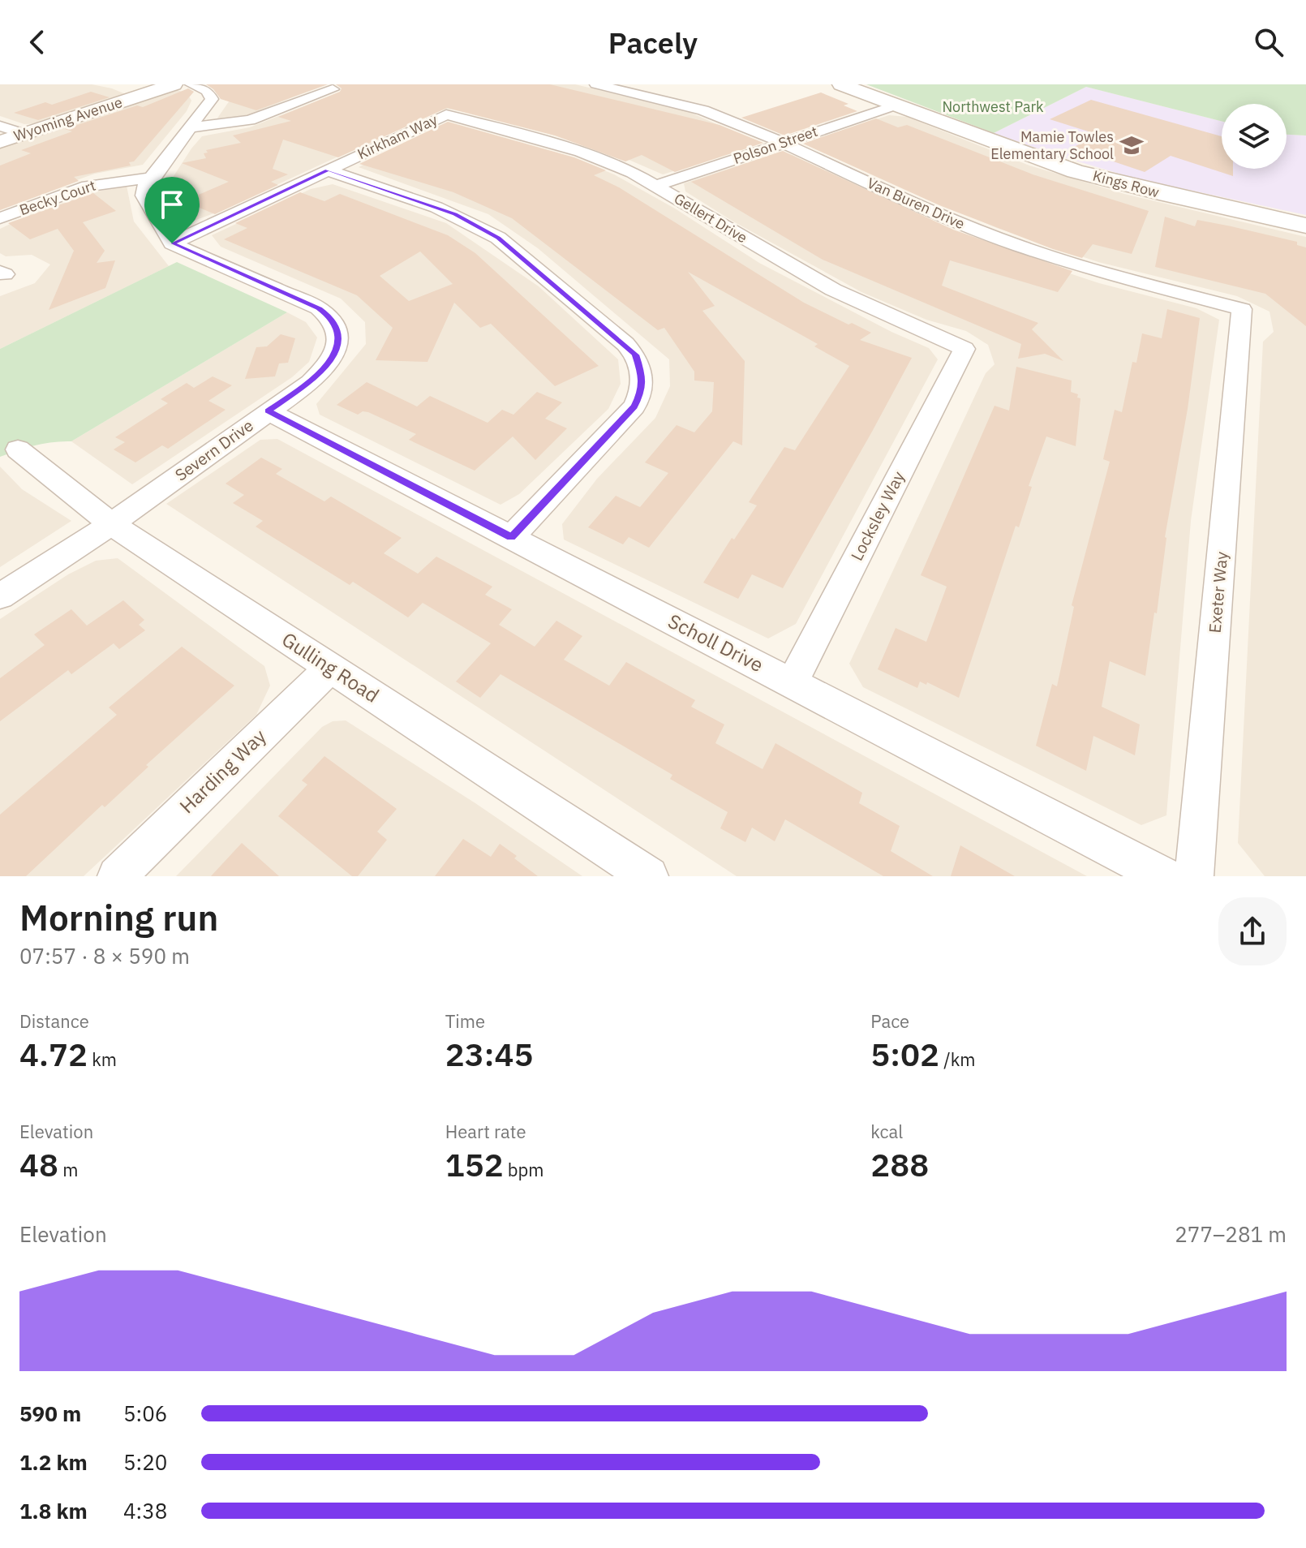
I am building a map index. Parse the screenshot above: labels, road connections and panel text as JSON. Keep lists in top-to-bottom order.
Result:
{
  "streets": {
    "main road": ["Wyoming Avenue", "Kings Row"],
    "street": [
      "Kirkham Way",
      "Polson Street",
      "Becky Court",
      "Van Buren Drive",
      "Gellert Drive",
      "Severn Drive",
      "Locksley Way",
      "Exeter Way",
      "Scholl Drive",
      "Gulling Road",
      "Harding Way"
    ]
  },
  "crossings": [
    ["Kirkham Way", "Gellert Drive"],
    ["Kirkham Way", "Severn Drive"],
    ["Polson Street", "Kings Row"],
    ["Polson Street", "Van Buren Drive"],
    ["Polson Street", "Gellert Drive"],
    ["Van Buren Drive", "Exeter Way"],
    ["Gellert Drive", "Locksley Way"],
    ["Severn Drive", "Scholl Drive"],
    ["Severn Drive", "Gulling Road"],
    ["Locksley Way", "Scholl Drive"],
    ["Gulling Road", "Harding Way"]
  ],
  "parks": ["Northwest Park"],
  "places": {
    "school or university": ["Mamie Towles Elementary School"]
  },
  "page": {
    "header": "Pacely",
    "heading": ["Morning run", "07:57 · 8 × 590 m"],
    "stats": [
      ["Distance", "4.72 km"],
      ["Time", "23:45"],
      ["Pace", "5:02 /km"],
      ["Elevation", "48 m"],
      ["Heart rate", "152 bpm"],
      ["kcal", "288"]
    ],
    "chart": ["Elevation", "277–281 m"],
    "list": [
      {
        "name": "590 m",
        "note": "5:06"
      },
      {
        "name": "1.2 km",
        "note": "5:20"
      },
      {
        "name": "1.8 km",
        "note": "4:38"
      }
    ]
  }
}
